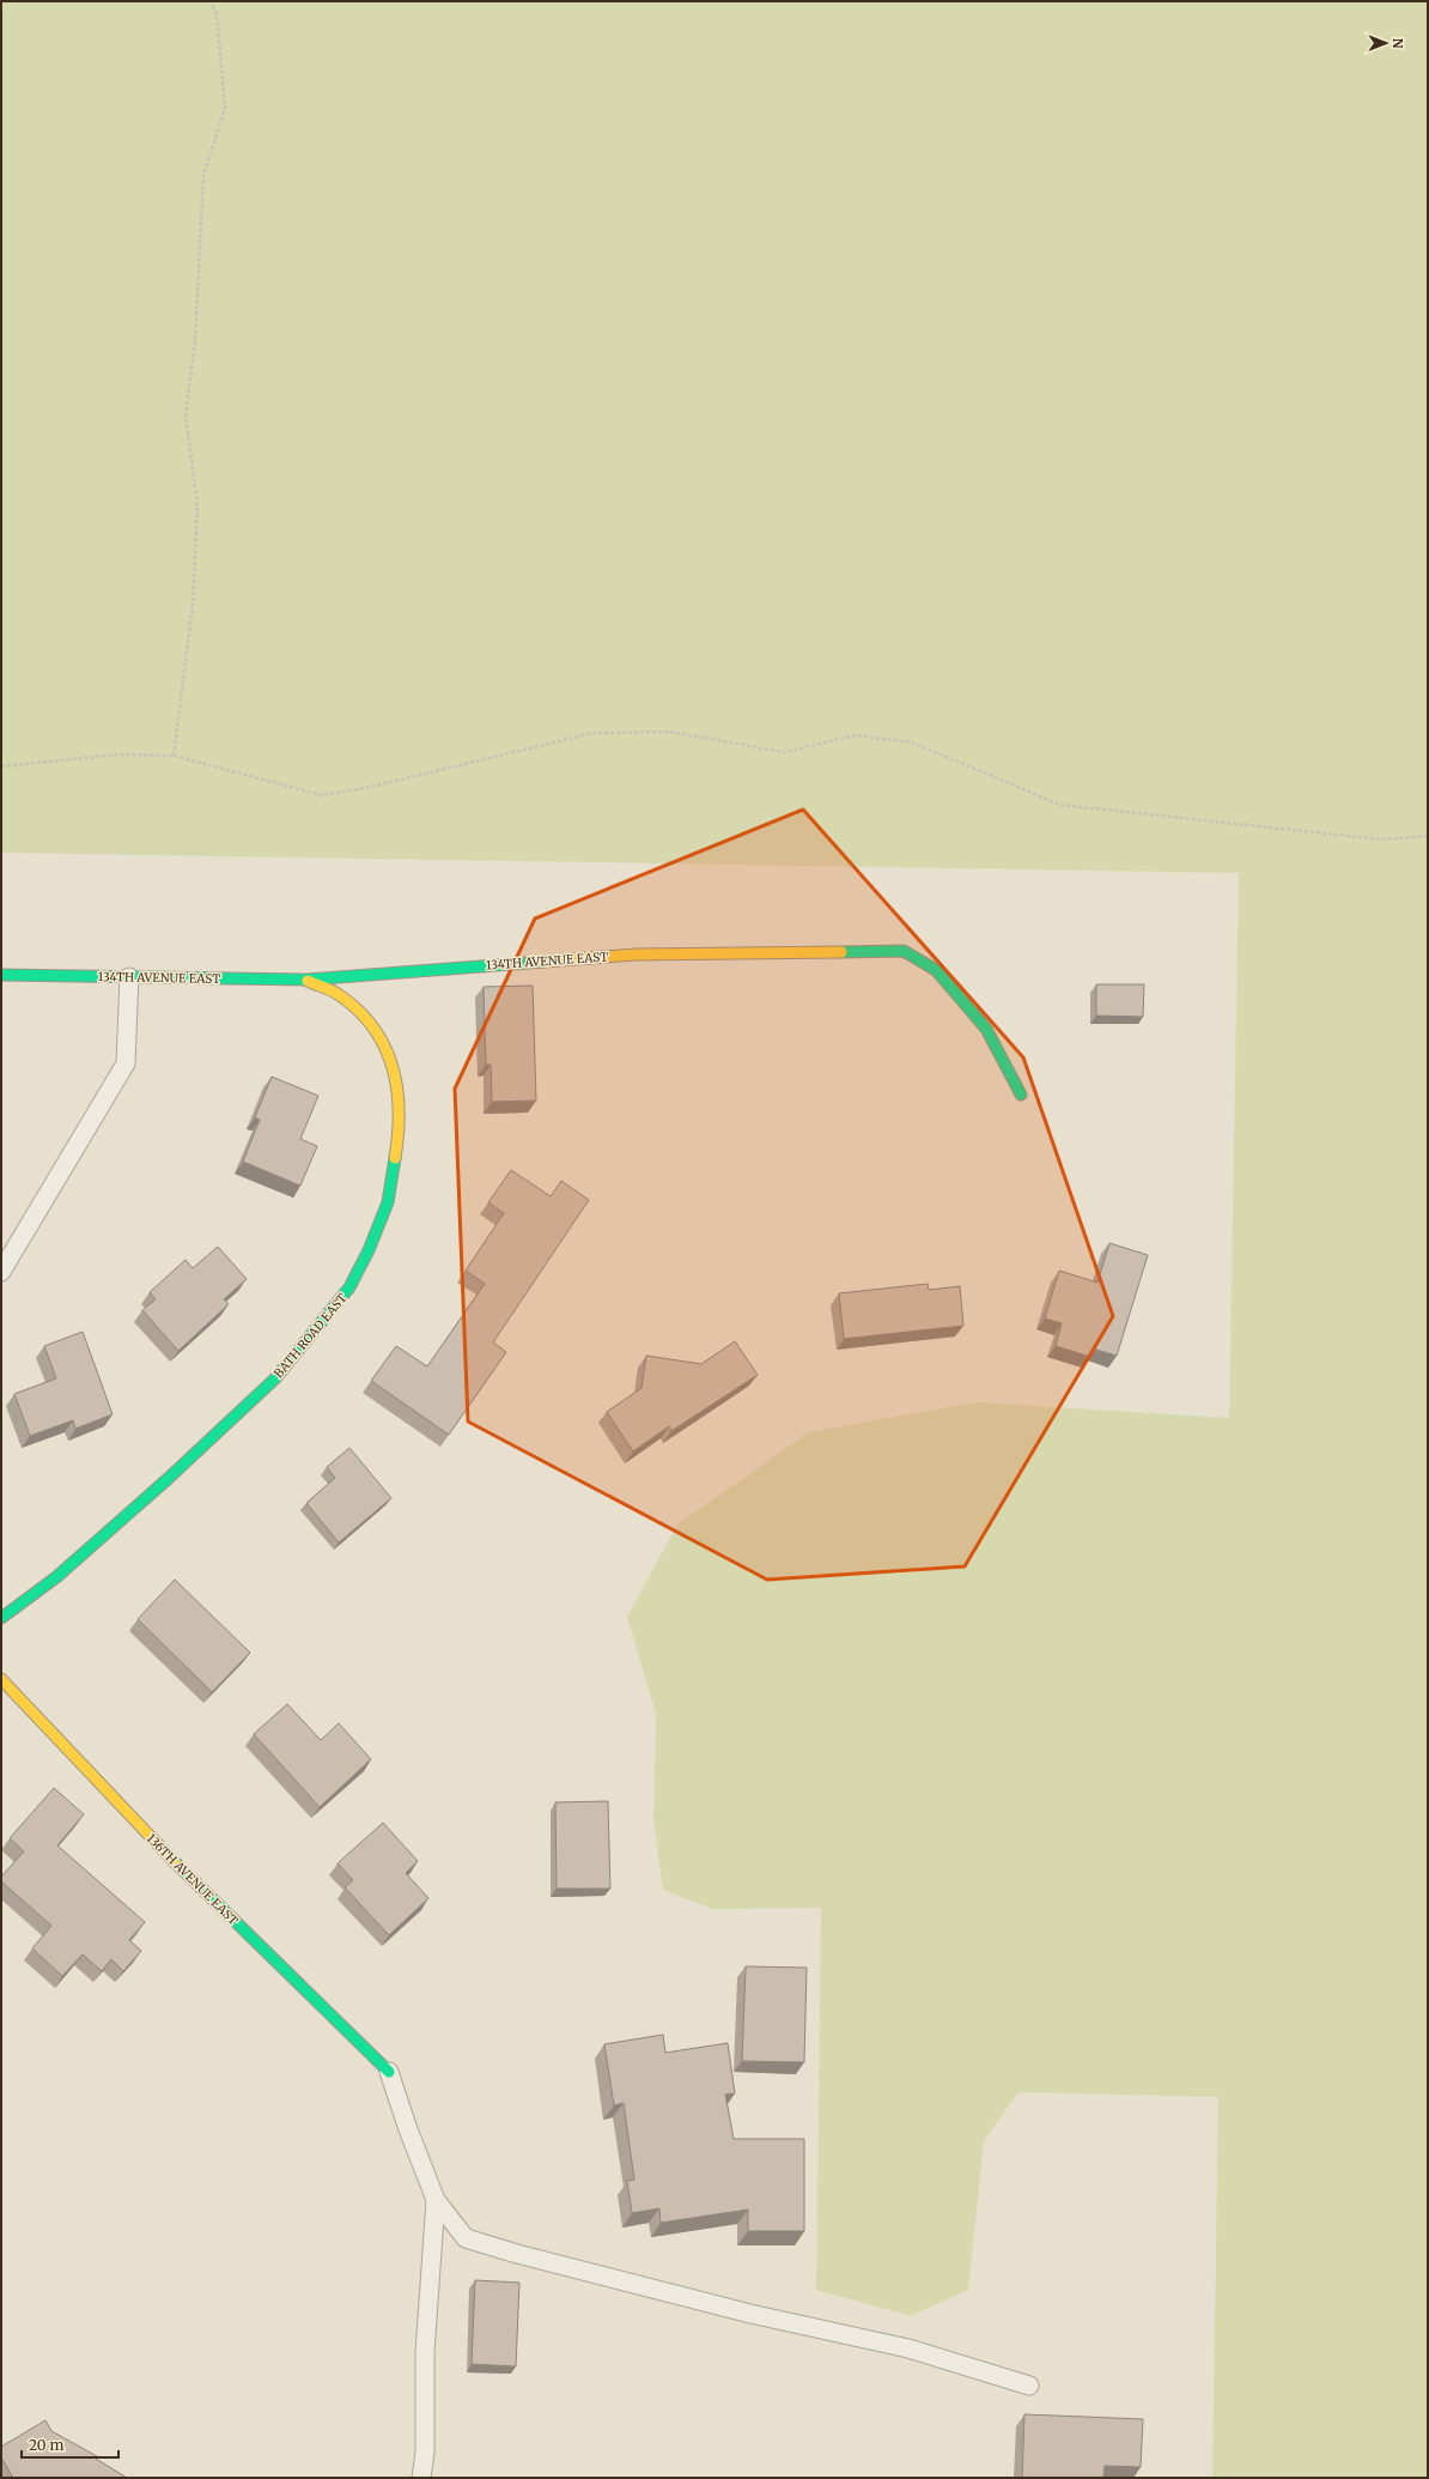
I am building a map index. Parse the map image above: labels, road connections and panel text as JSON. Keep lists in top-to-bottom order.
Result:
{
  "streets": {
    "street": ["134TH AVENUE EAST", "BATH ROAD EAST", "136TH AVENUE EAST"]
  },
  "crossings": [
    ["134TH AVENUE EAST", "BATH ROAD EAST"]
  ],
  "scale_bar": "20 m",
  "north": "right"
}
